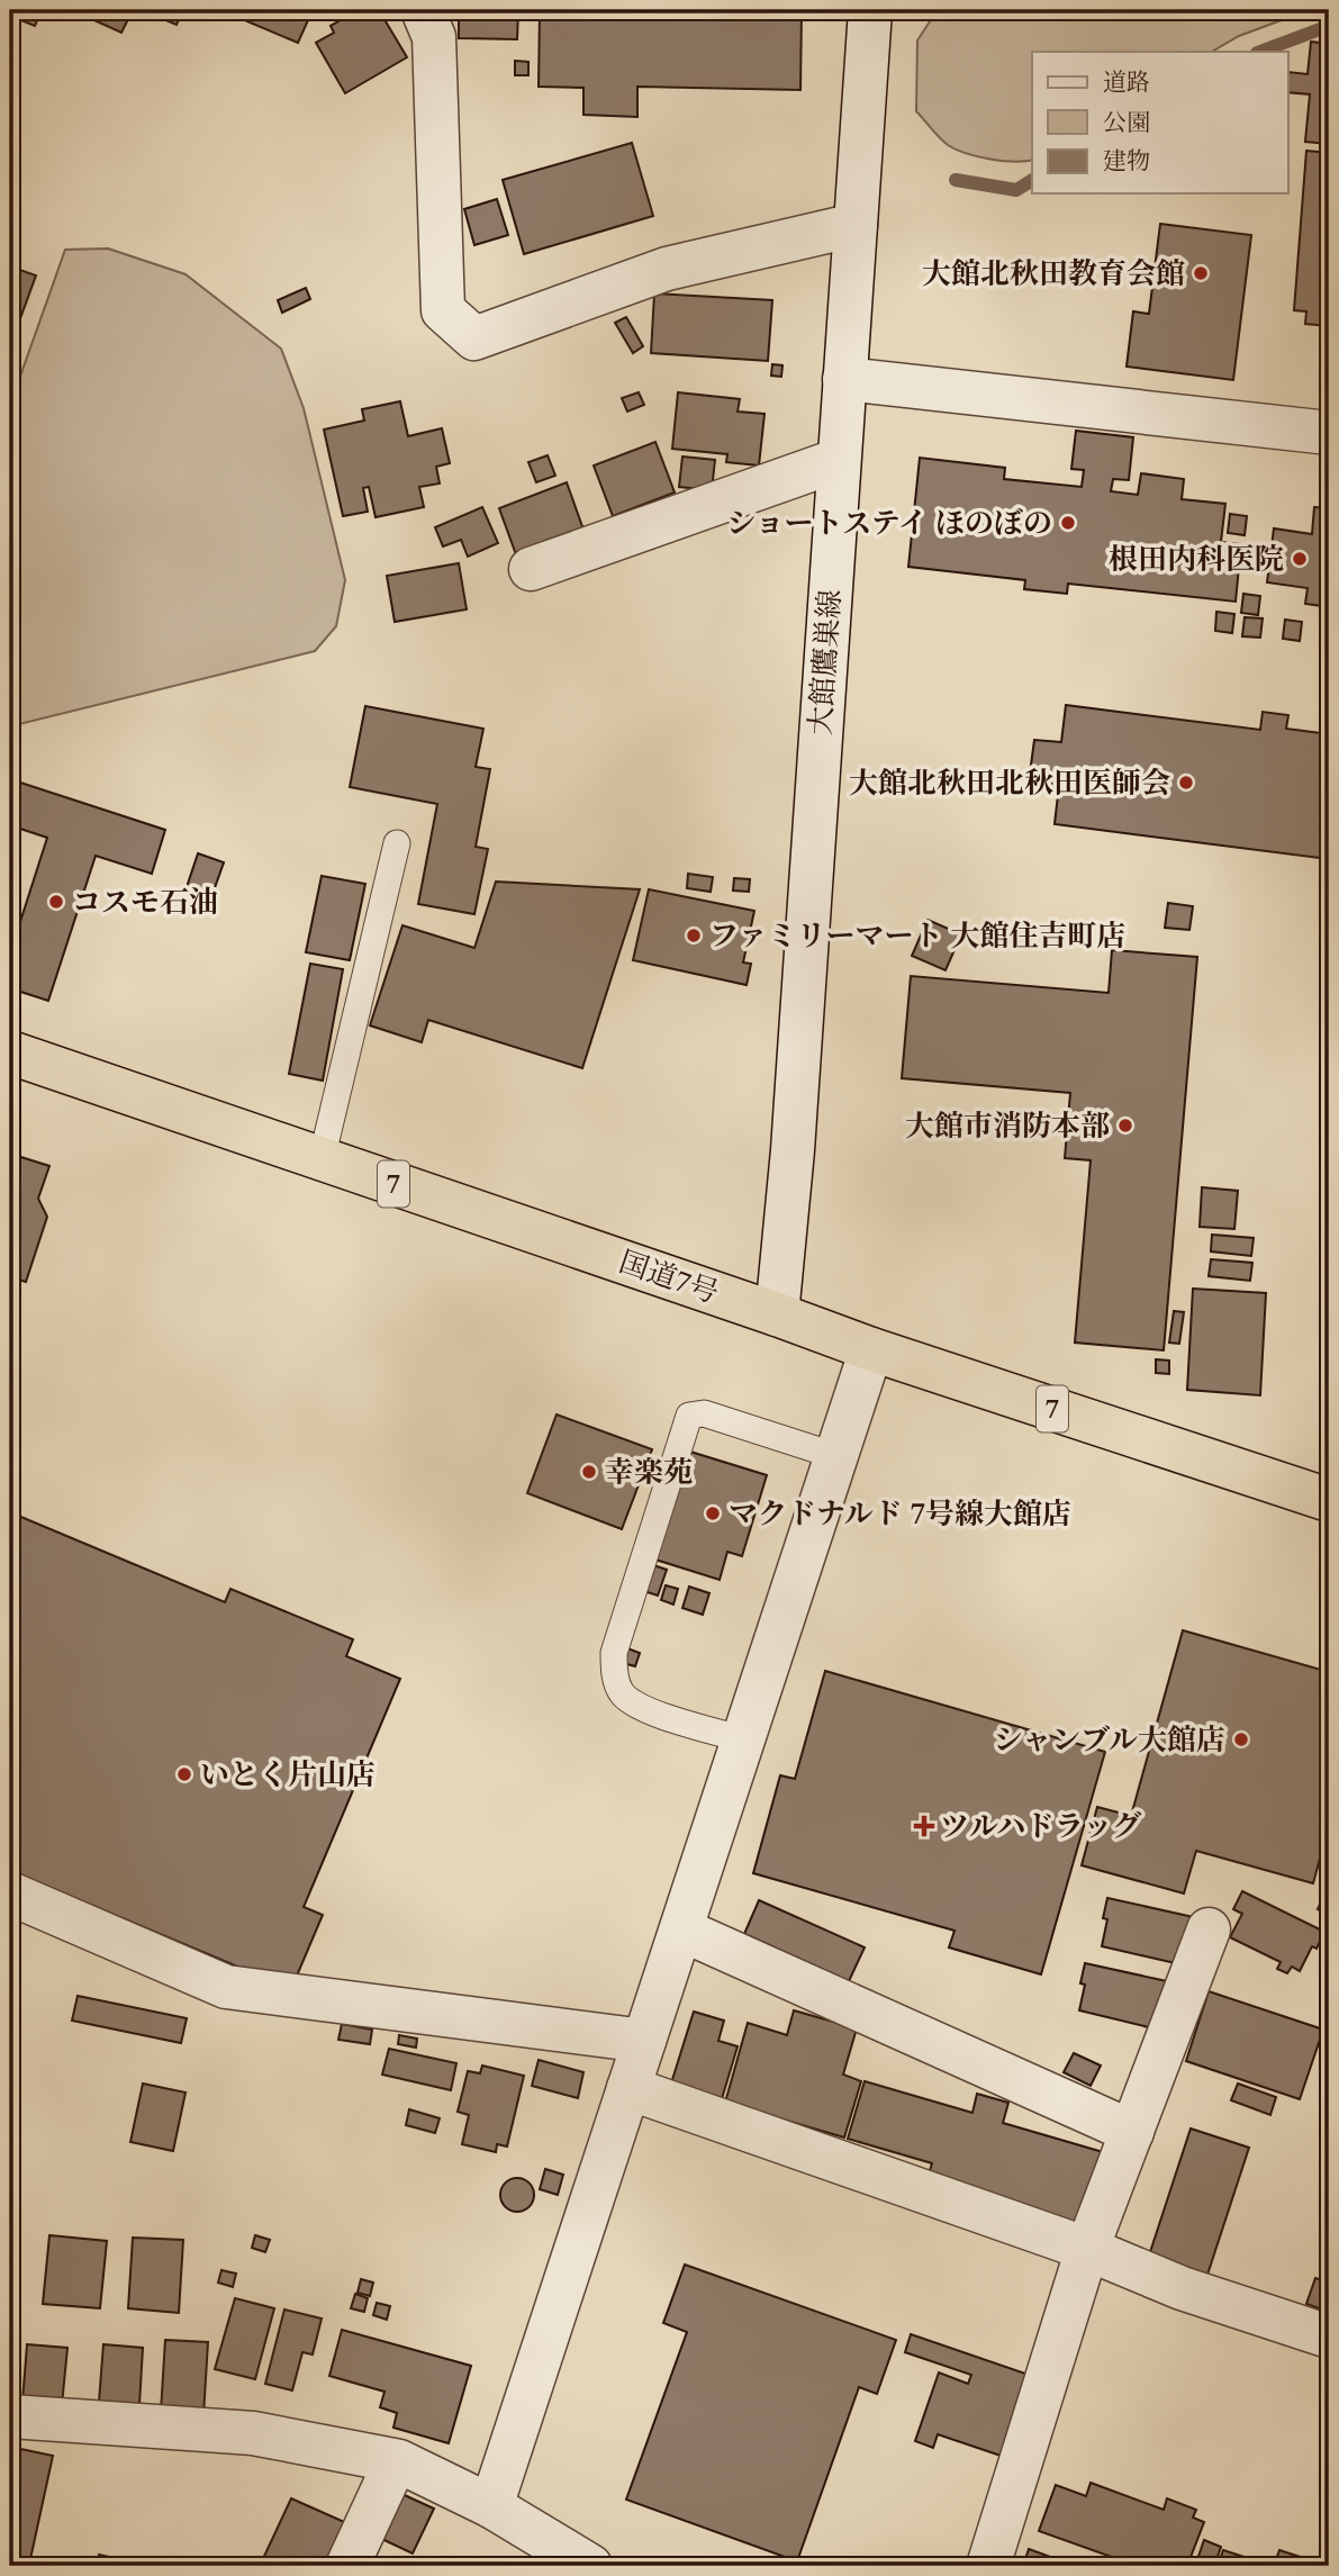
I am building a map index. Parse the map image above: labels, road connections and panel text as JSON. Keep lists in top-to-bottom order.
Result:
{
  "streets": {
    "highway": ["7", "国道7号"],
    "street": ["大館鷹巣線"]
  },
  "crossings": [
    ["大館鷹巣線", "国道7号"]
  ],
  "places": {
    "other": [
      "大館北秋田教育会館",
      "ショートステイ ほのぼの",
      "根田内科医院",
      "大館北秋田北秋田医師会",
      "コスモ石油",
      "ファミリーマート 大館住吉町店",
      "大館市消防本部",
      "幸楽苑",
      "マクドナルド 7号線大館店",
      "シャンブル大館店",
      "いとく片山店"
    ],
    "health": ["ツルハドラッグ"]
  },
  "legend": ["道路", "公園", "建物"]
}
